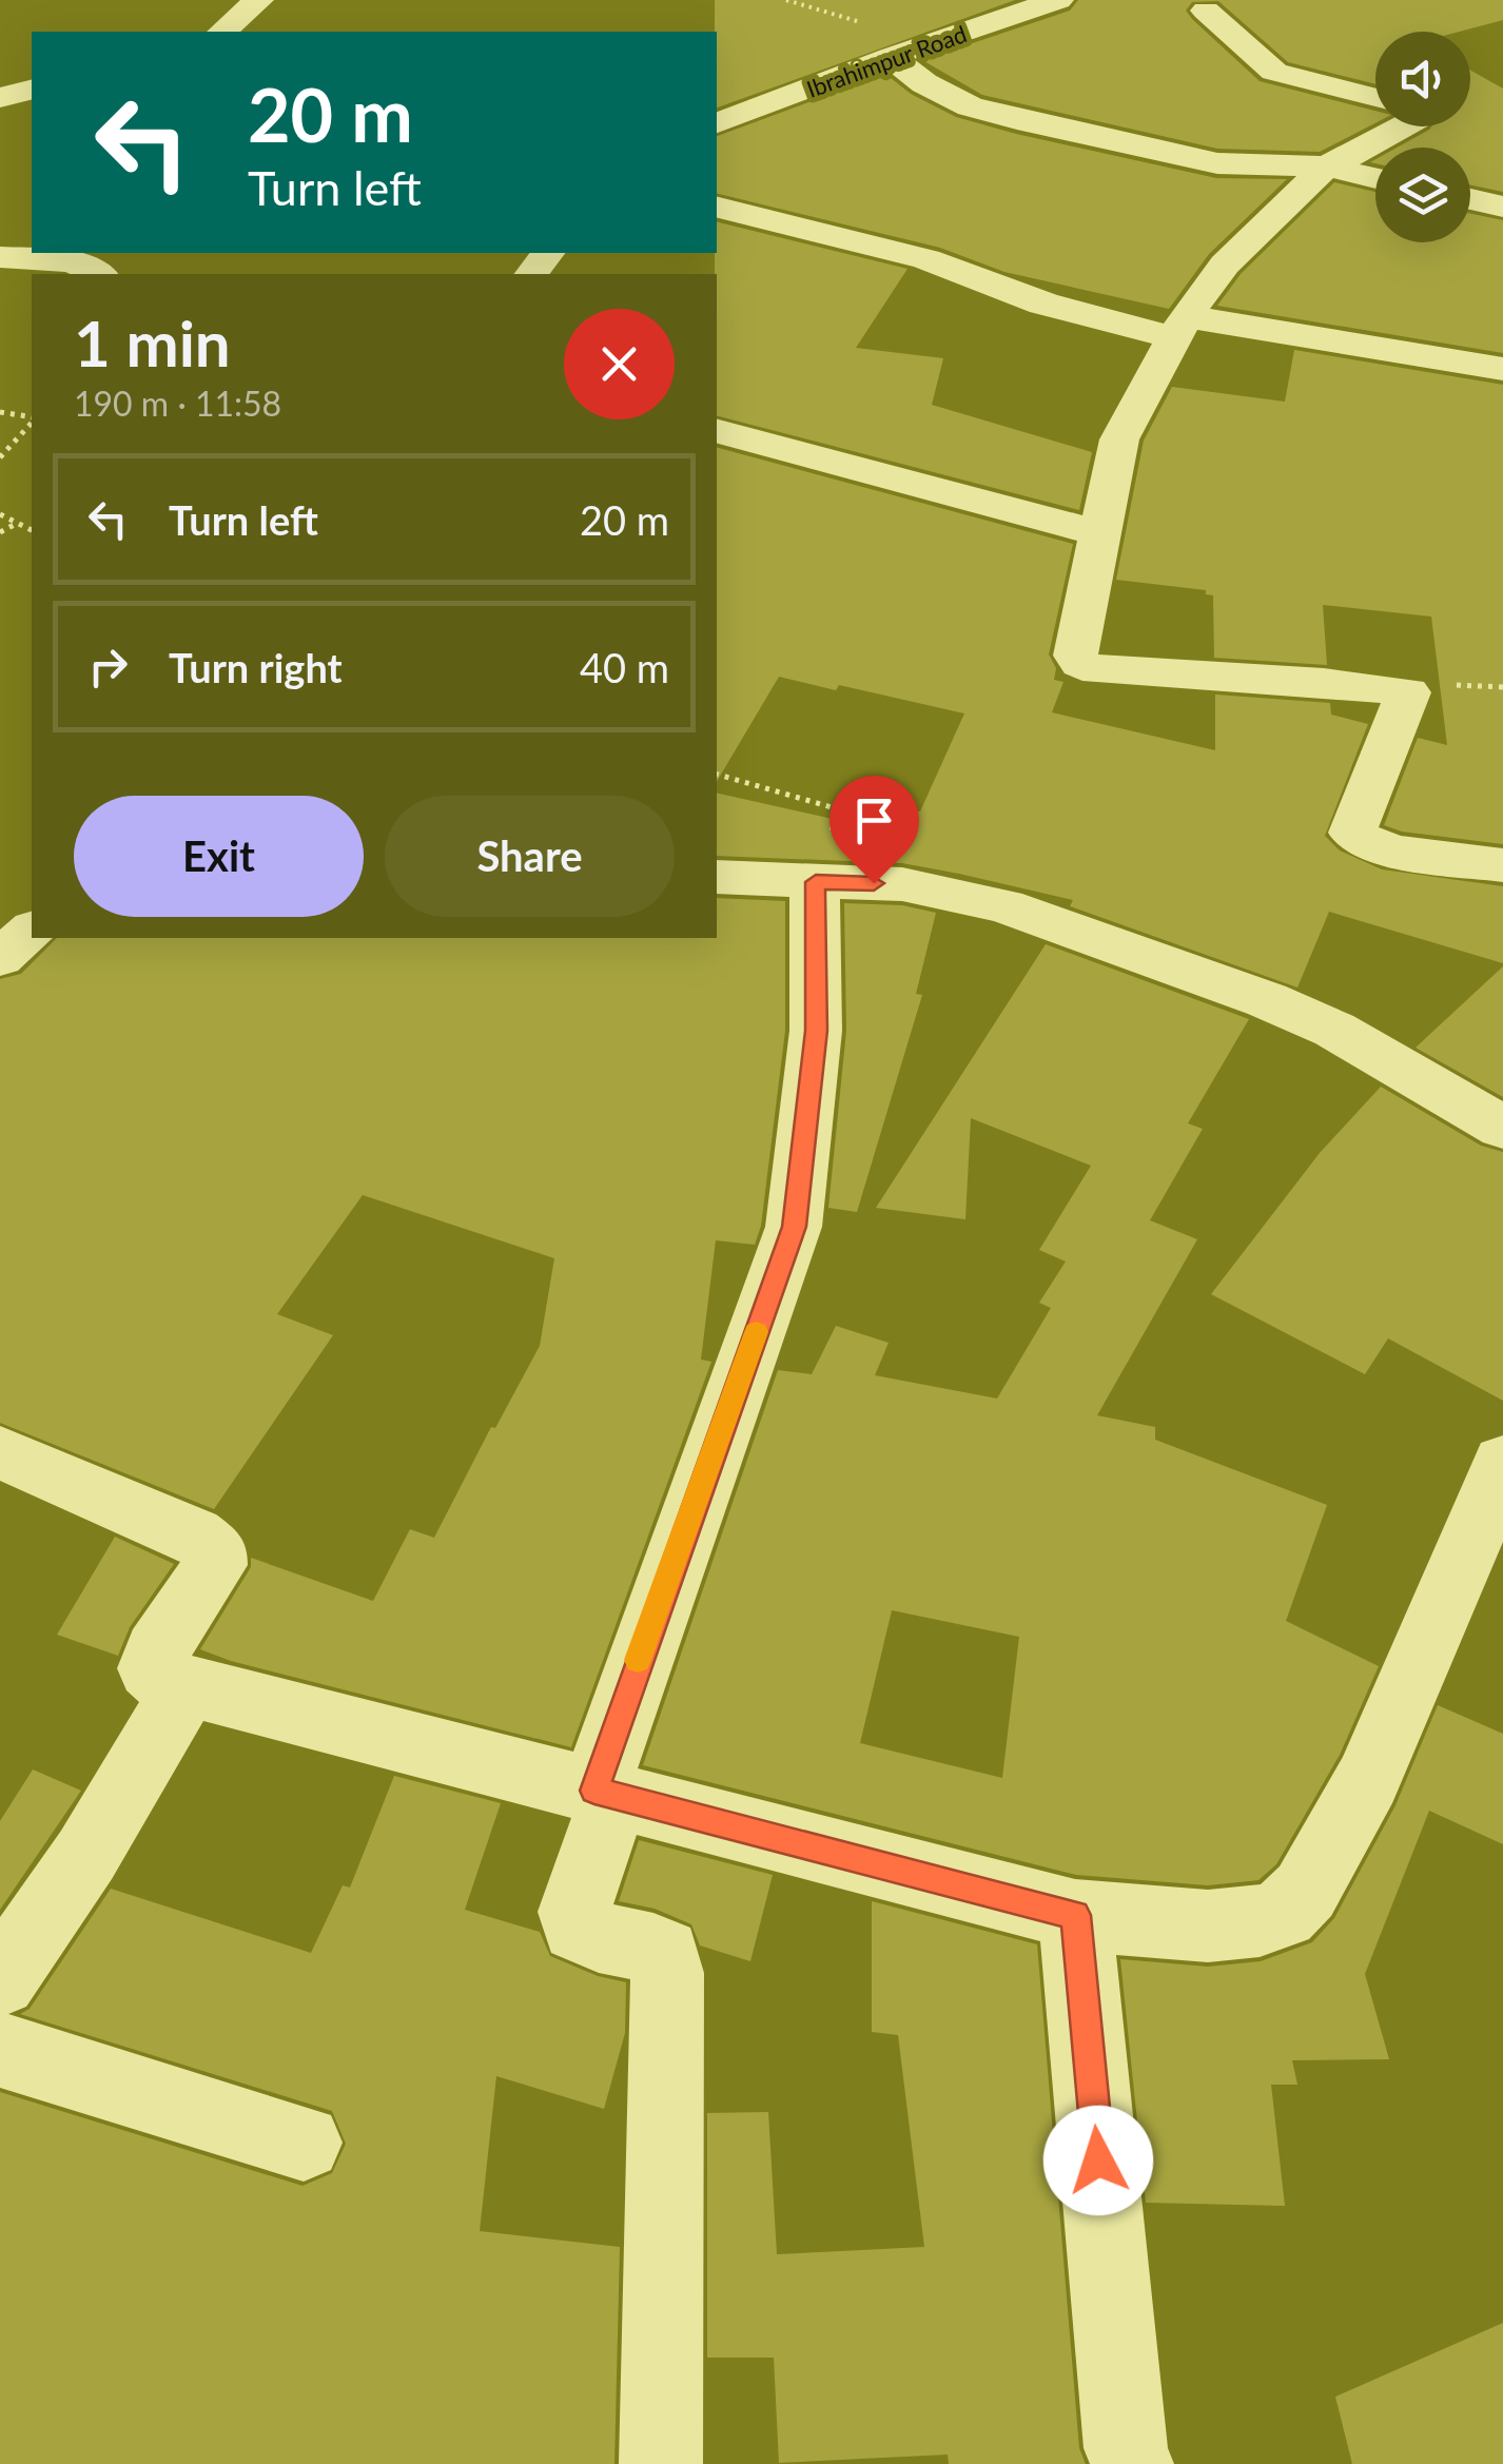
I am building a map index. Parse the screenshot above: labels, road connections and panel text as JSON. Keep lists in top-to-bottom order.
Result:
{
  "streets": {
    "street": ["Ibrahimpur Road"]
  },
  "page": {
    "turn": ["20 m", "Turn left"],
    "heading": ["1 min", "190 m · 11:58"],
    "list": [
      {
        "name": "Turn left",
        "value": "20 m"
      },
      {
        "name": "Turn right",
        "value": "40 m"
      }
    ],
    "buttons": ["Exit", "Share"]
  }
}
